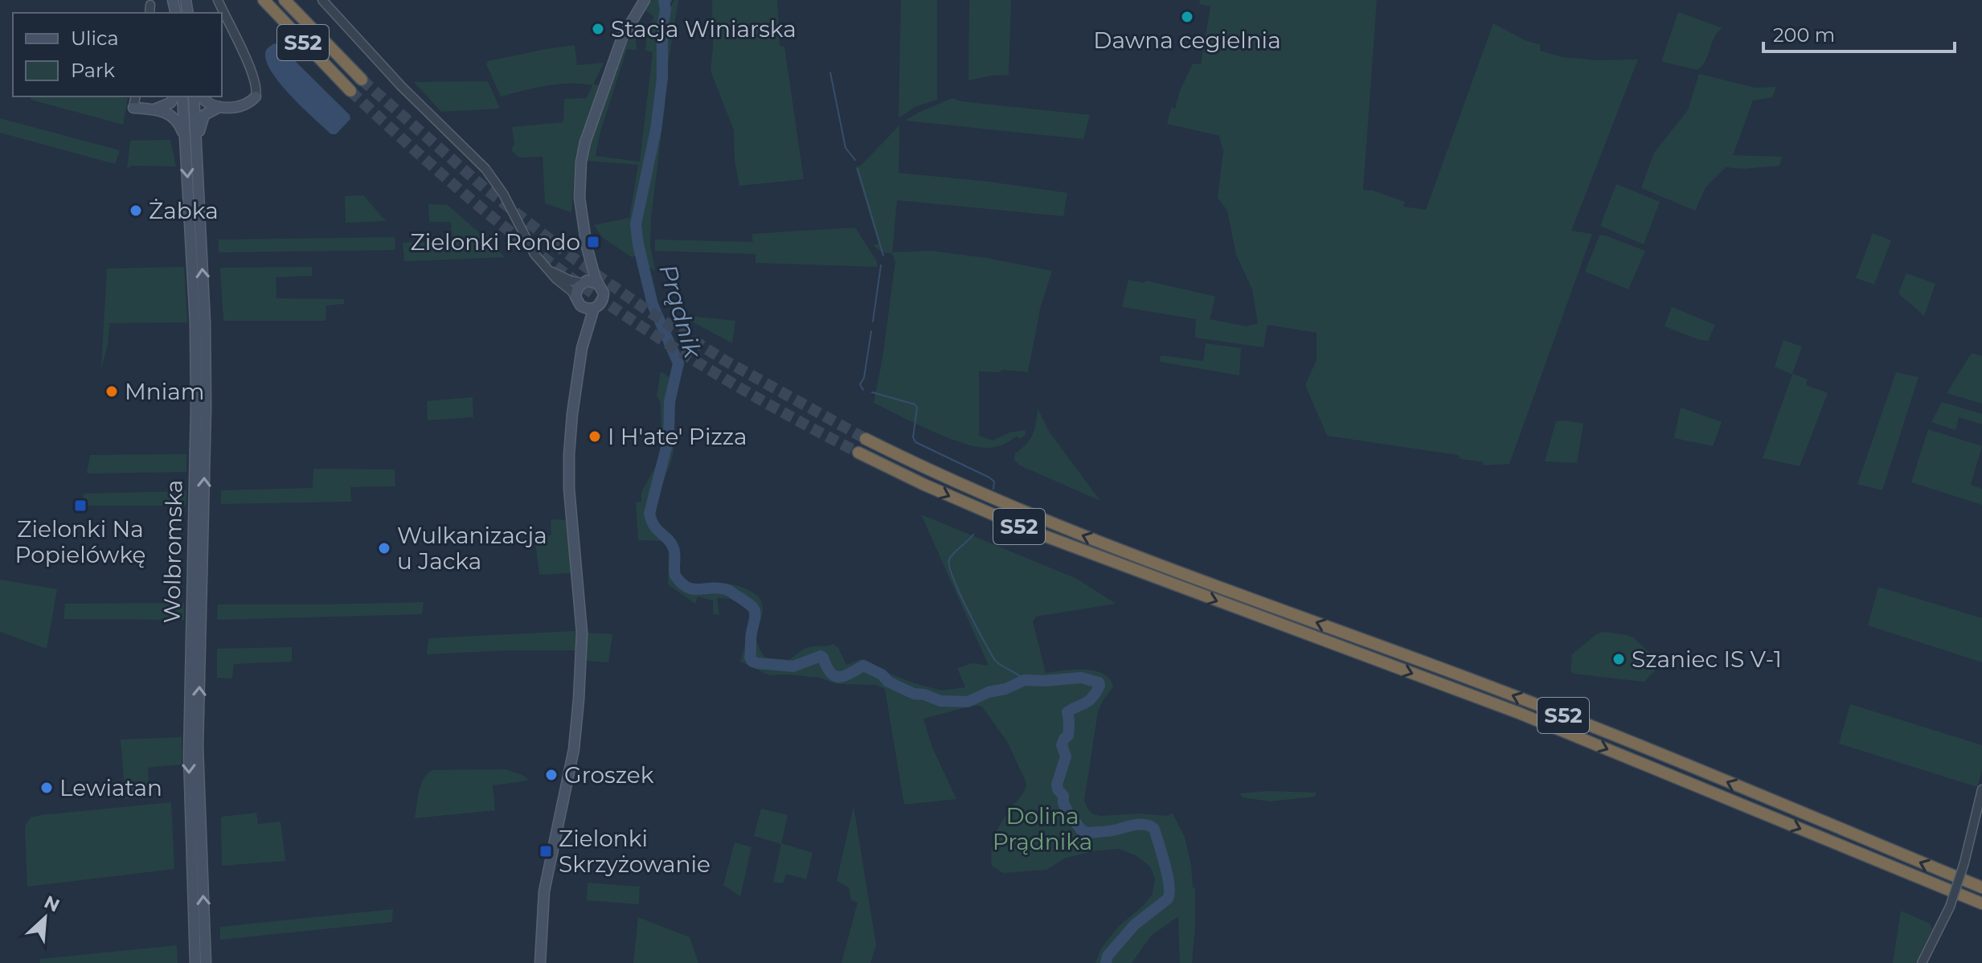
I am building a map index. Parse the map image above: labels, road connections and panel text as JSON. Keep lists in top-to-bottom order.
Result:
{
  "streets": {
    "highway": ["S52"],
    "main road": ["Wolbromska"]
  },
  "water": ["Prądnik"],
  "parks": ["Dolina Prądnika"],
  "places": {
    "other": [
      "Dawna cegielnia",
      "Stacja Winiarska",
      "Żabka",
      "Mniam",
      "I H'ate' Pizza",
      "Wulkanizacja u Jacka",
      "Szaniec IS V-1",
      "Groszek",
      "Lewiatan"
    ],
    "transit": ["Zielonki Rondo", "Zielonki Na Popielówkę", "Zielonki Skrzyżowanie"]
  },
  "legend": ["Ulica", "Park"],
  "scale_bar": "200 m",
  "north": "top right"
}
